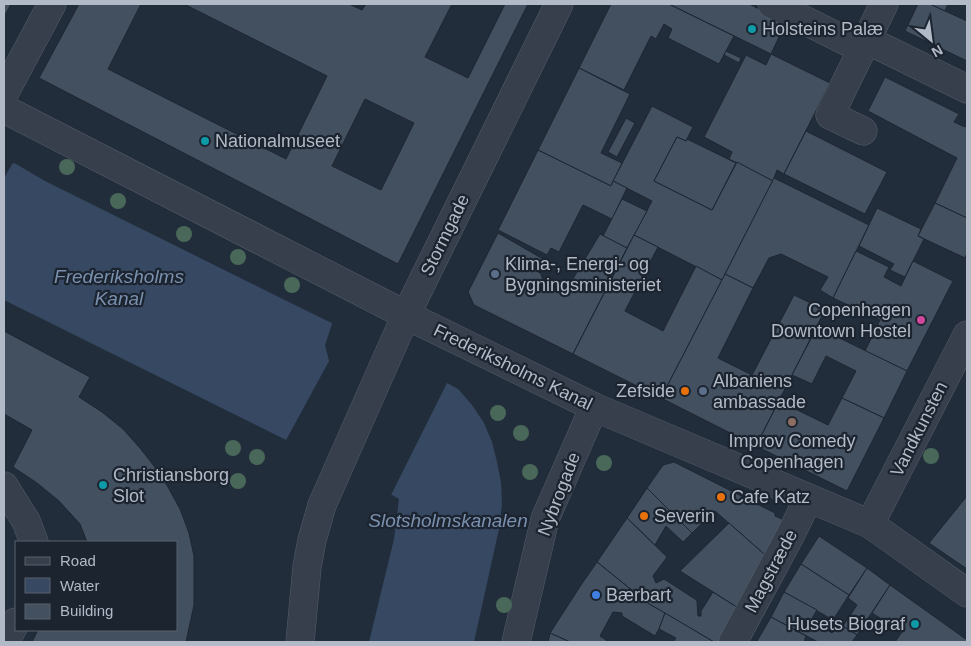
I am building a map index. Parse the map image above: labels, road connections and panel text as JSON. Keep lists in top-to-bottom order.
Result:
{
  "streets": {
    "street": [
      "Stormgade",
      "Frederiksholms Kanal",
      "Vandkunsten",
      "Nybrogade",
      "Magstræde"
    ]
  },
  "crossings": [
    ["Stormgade", "Frederiksholms Kanal"],
    ["Frederiksholms Kanal", "Vandkunsten"],
    ["Frederiksholms Kanal", "Nybrogade"],
    ["Frederiksholms Kanal", "Magstræde"]
  ],
  "water": ["Frederiksholms Kanal", "Slotsholmskanalen"],
  "places": [
    "Holsteins Palæ",
    "Nationalmuseet",
    "Klima-, Energi- og Bygningsministeriet",
    "Copenhagen Downtown Hostel",
    "Zefside",
    "Albaniens ambassade",
    "Improv Comedy Copenhagen",
    "Christiansborg Slot",
    "Cafe Katz",
    "Severin",
    "Bærbart",
    "Husets Biograf"
  ],
  "legend": ["Road", "Water", "Building"],
  "north": "bottom right"
}
